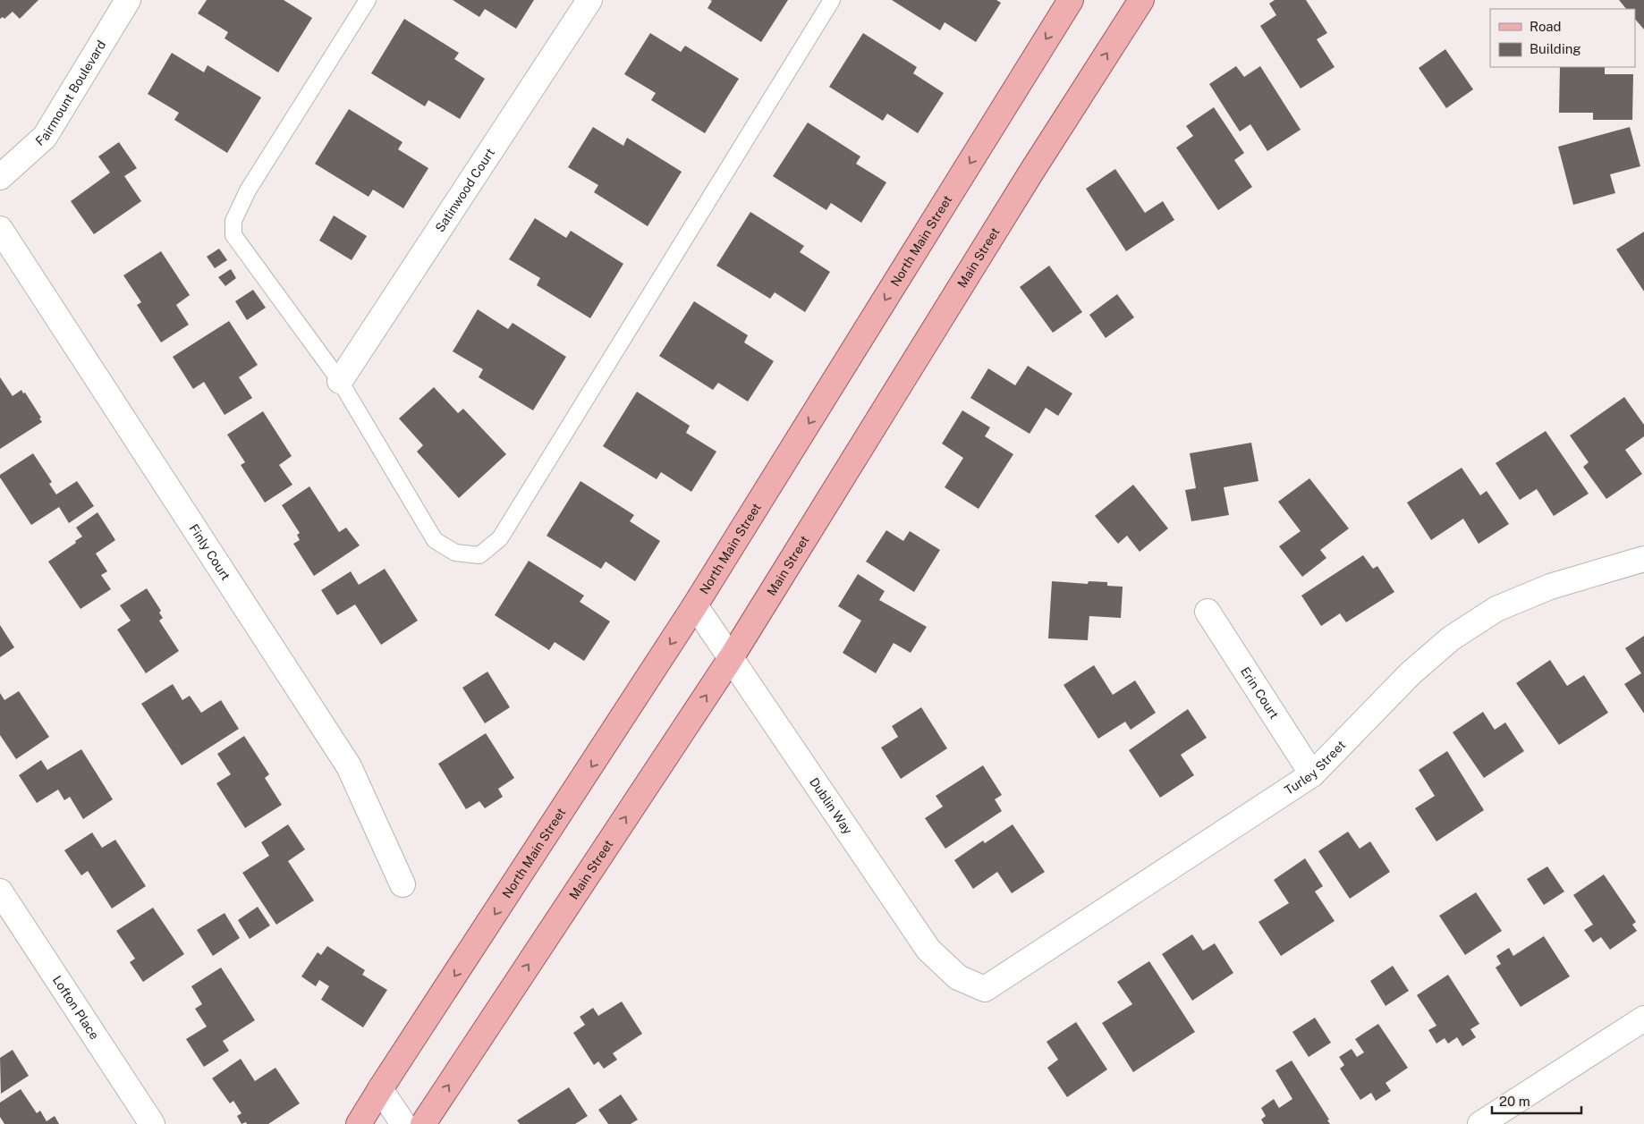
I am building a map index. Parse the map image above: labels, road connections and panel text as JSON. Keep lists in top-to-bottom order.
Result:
{
  "streets": {
    "main road": ["North Main Street", "Main Street"],
    "street": [
      "Fairmount Boulevard",
      "Satinwood Court",
      "Finly Court",
      "Erin Court",
      "Turley Street",
      "Dublin Way",
      "Lofton Place"
    ]
  },
  "crossings": [
    ["North Main Street", "Dublin Way"],
    ["Main Street", "Dublin Way"],
    ["Erin Court", "Turley Street"],
    ["Turley Street", "Dublin Way"]
  ],
  "one_way": ["North Main Street", "Main Street"],
  "legend": ["Road", "Building"],
  "scale_bar": "20 m"
}
